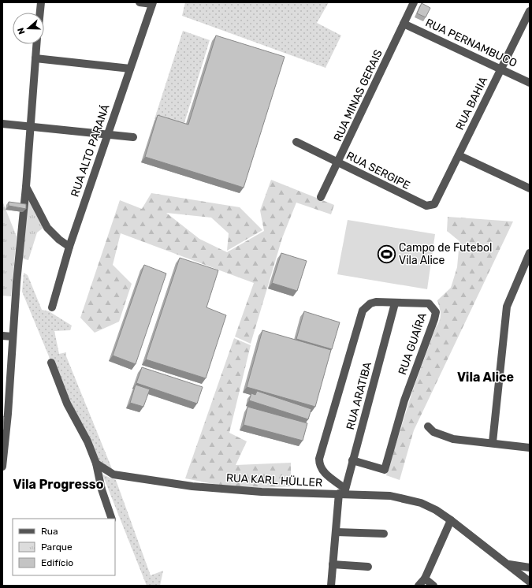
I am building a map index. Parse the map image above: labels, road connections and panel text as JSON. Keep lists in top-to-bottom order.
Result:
{
  "streets": {
    "street": [
      "RUA PERNAMBUCO",
      "RUA MINAS GERAIS",
      "RUA BAHIA",
      "RUA ALTO PARANÁ",
      "RUA SERGIPE",
      "RUA GUAÍRA",
      "RUA ARATIBA",
      "RUA KARL HÜLLER"
    ]
  },
  "crossings": [
    ["RUA PERNAMBUCO", "RUA MINAS GERAIS"],
    ["RUA PERNAMBUCO", "RUA BAHIA"],
    ["RUA MINAS GERAIS", "RUA SERGIPE"],
    ["RUA BAHIA", "RUA SERGIPE"],
    ["RUA GUAÍRA", "RUA ARATIBA"],
    ["RUA GUAÍRA", "RUA KARL HÜLLER"],
    ["RUA ARATIBA", "RUA KARL HÜLLER"]
  ],
  "districts": ["Vila Alice", "Vila Progresso"],
  "places": {
    "sports": ["Campo de Futebol Vila Alice"]
  },
  "legend": ["Rua", "Parque", "Edifício"],
  "north": "left"
}
